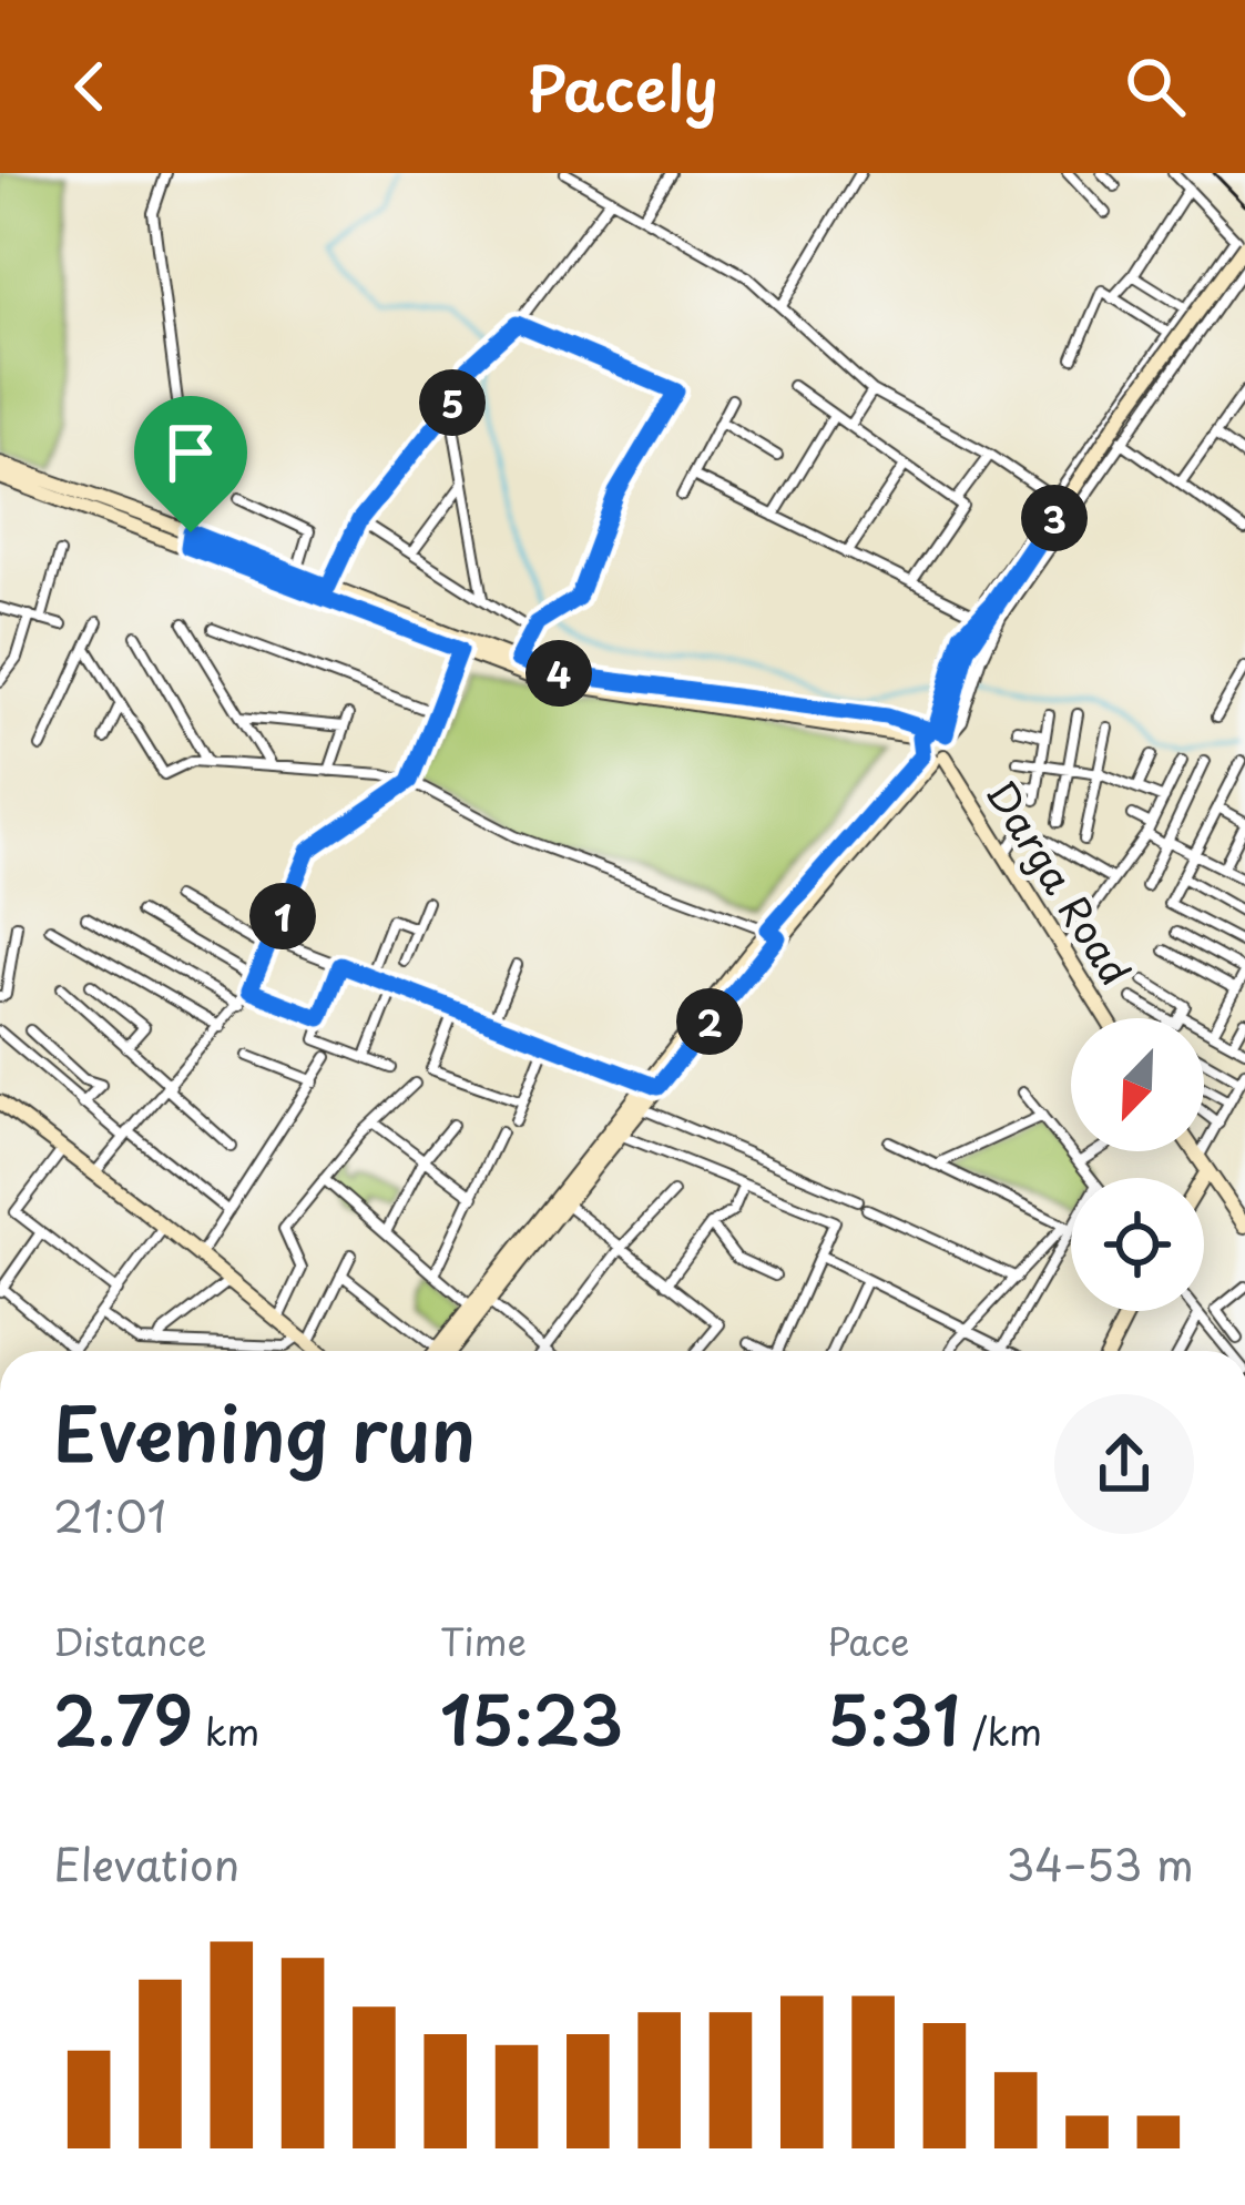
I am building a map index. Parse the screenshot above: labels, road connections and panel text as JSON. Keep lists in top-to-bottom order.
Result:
{
  "streets": {
    "main road": ["Darga Road"]
  },
  "north": "bottom left",
  "page": {
    "header": "Pacely",
    "pins": [
      "5",
      "3",
      "4",
      "1",
      "2"
    ],
    "heading": ["Evening run", "21:01"],
    "stats": [
      ["Distance", "2.79 km"],
      ["Time", "15:23"],
      ["Pace", "5:31 /km"]
    ],
    "chart": ["Elevation", "34–53 m"]
  }
}
